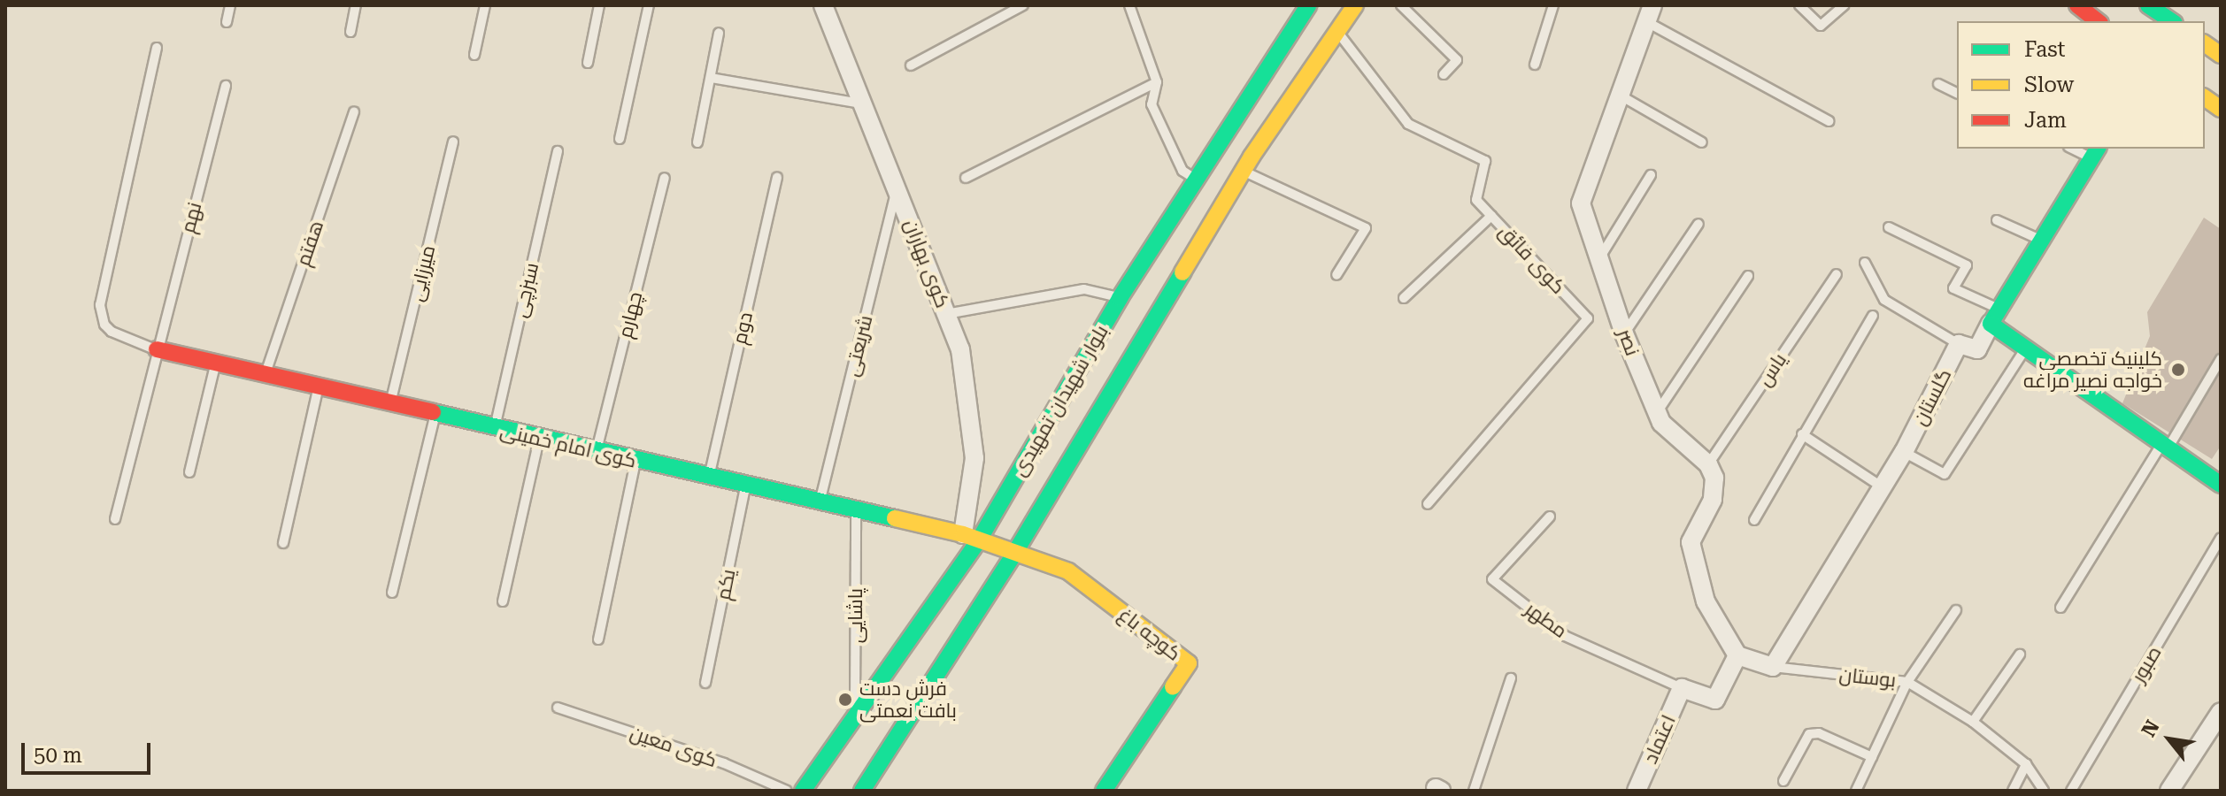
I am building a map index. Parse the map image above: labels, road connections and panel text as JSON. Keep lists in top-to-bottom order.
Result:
{
  "streets": {
    "main road": ["بلوار شهیدان تمهیدی", "کوی امام خمینی", "کوچه باغ"],
    "street": [
      "کوی بهاران",
      "نصر",
      "گلستان",
      "بوستان",
      "اعتماد"
    ],
    "lane": [
      "نهم",
      "هفتم",
      "کوی فائق",
      "میرزایی",
      "سبزچی",
      "چهارم",
      "دوم",
      "شریعتی",
      "یاس",
      "یکم",
      "پاشایی",
      "مطهر",
      "صبور",
      "کوی معین"
    ]
  },
  "crossings": [
    ["نهم", "کوی امام خمینی"],
    ["هفتم", "کوی امام خمینی"],
    ["کوی فائق", "بلوار شهیدان تمهیدی"],
    ["کوی بهاران", "شریعتی"],
    ["کوی بهاران", "بلوار شهیدان تمهیدی"],
    ["کوی بهاران", "کوی امام خمینی"],
    ["میرزایی", "کوی امام خمینی"],
    ["سبزچی", "کوی امام خمینی"],
    ["چهارم", "کوی امام خمینی"],
    ["دوم", "کوی امام خمینی"],
    ["نصر", "یاس"],
    ["شریعتی", "کوی امام خمینی"],
    ["گلستان", "بوستان"],
    ["بلوار شهیدان تمهیدی", "کوی امام خمینی"],
    ["بلوار شهیدان تمهیدی", "پاشایی"],
    ["بلوار شهیدان تمهیدی", "کوچه باغ"],
    ["کوی امام خمینی", "یکم"],
    ["کوی امام خمینی", "پاشایی"],
    ["کوی امام خمینی", "کوچه باغ"],
    ["مطهر", "اعتماد"]
  ],
  "places": ["کلینیک تخصصی خواجه نصیر مراغه", "فرش دست بافت نعمتی"],
  "legend": ["Fast", "Slow", "Jam"],
  "scale_bar": "50 m",
  "north": "top left"
}
